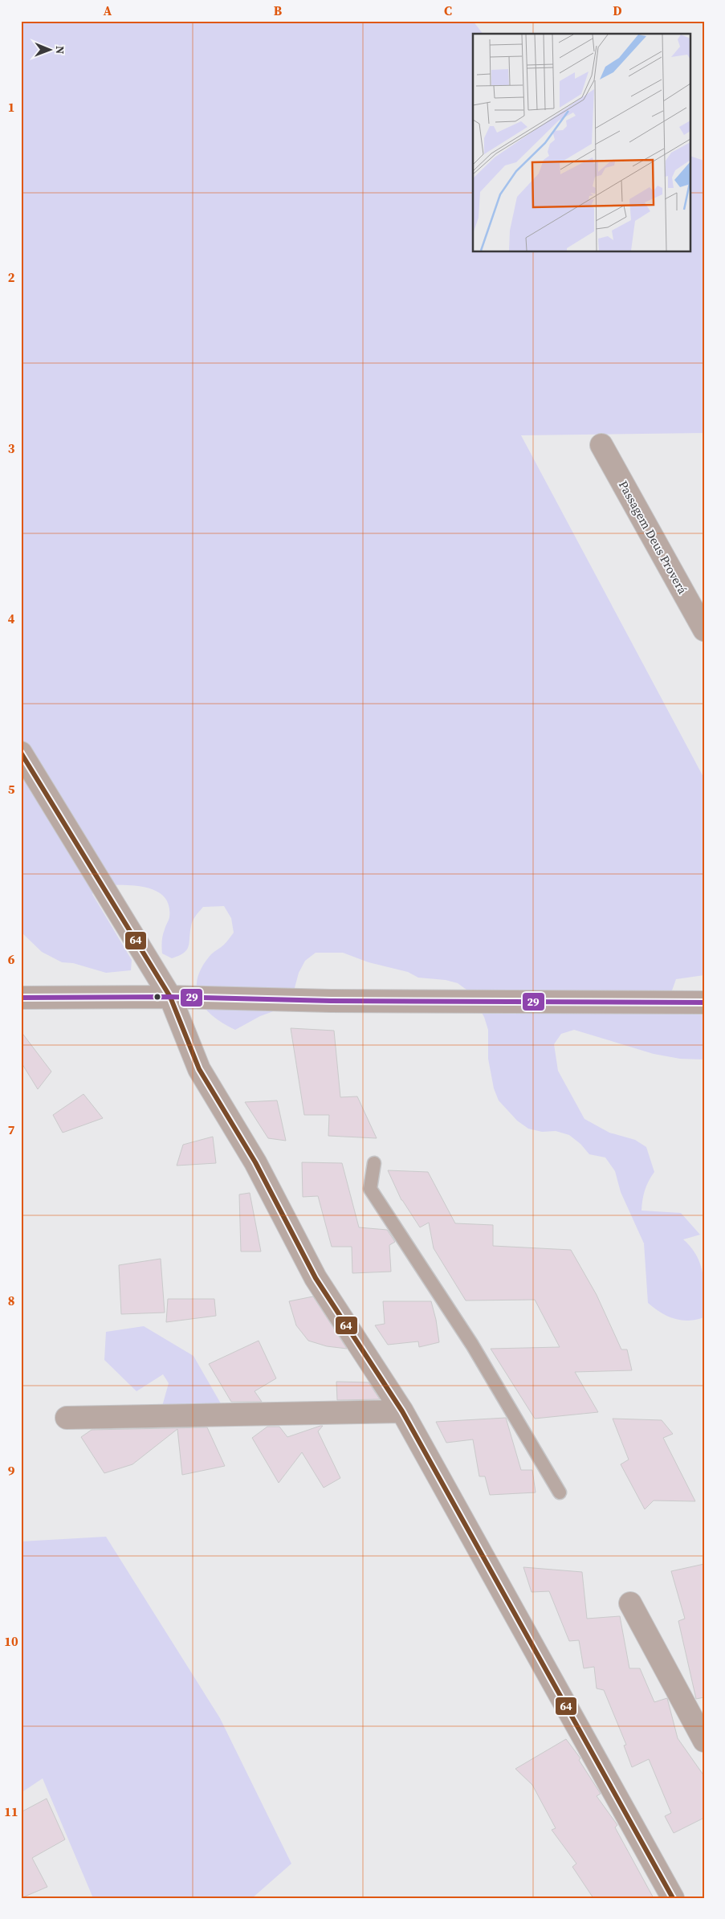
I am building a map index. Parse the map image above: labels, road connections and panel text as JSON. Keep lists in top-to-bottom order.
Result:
{
  "streets": {
    "street": ["Passagem Deus Proverá"]
  },
  "lines": ["transit line 64", "transit line 29"],
  "north": "right",
  "grid": {
    "columns": [
      "A",
      "B",
      "C",
      "D"
    ],
    "rows": [
      "1",
      "2",
      "3",
      "4",
      "5",
      "6",
      "7",
      "8",
      "9",
      "10",
      "11"
    ]
  }
}
